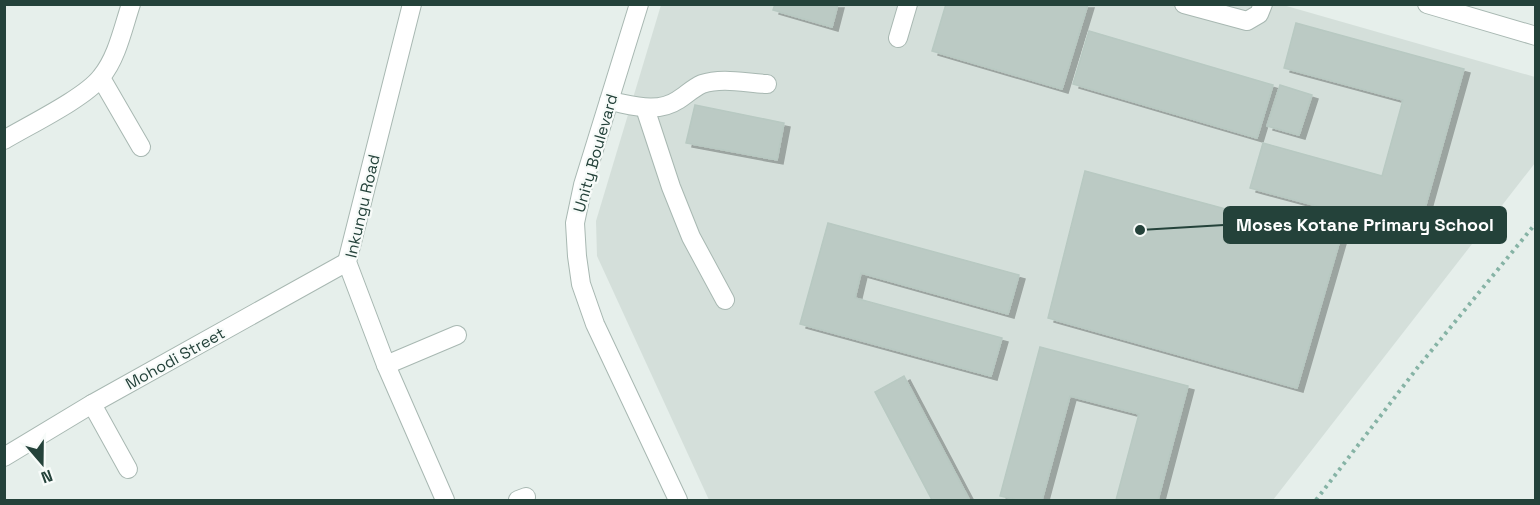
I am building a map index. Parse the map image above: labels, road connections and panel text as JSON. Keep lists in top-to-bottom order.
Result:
{
  "streets": {
    "street": ["Unity Boulevard", "Inkungu Road", "Mohodi Street"]
  },
  "crossings": [
    ["Inkungu Road", "Mohodi Street"]
  ],
  "places": ["Moses Kotane Primary School"],
  "north": "bottom"
}
